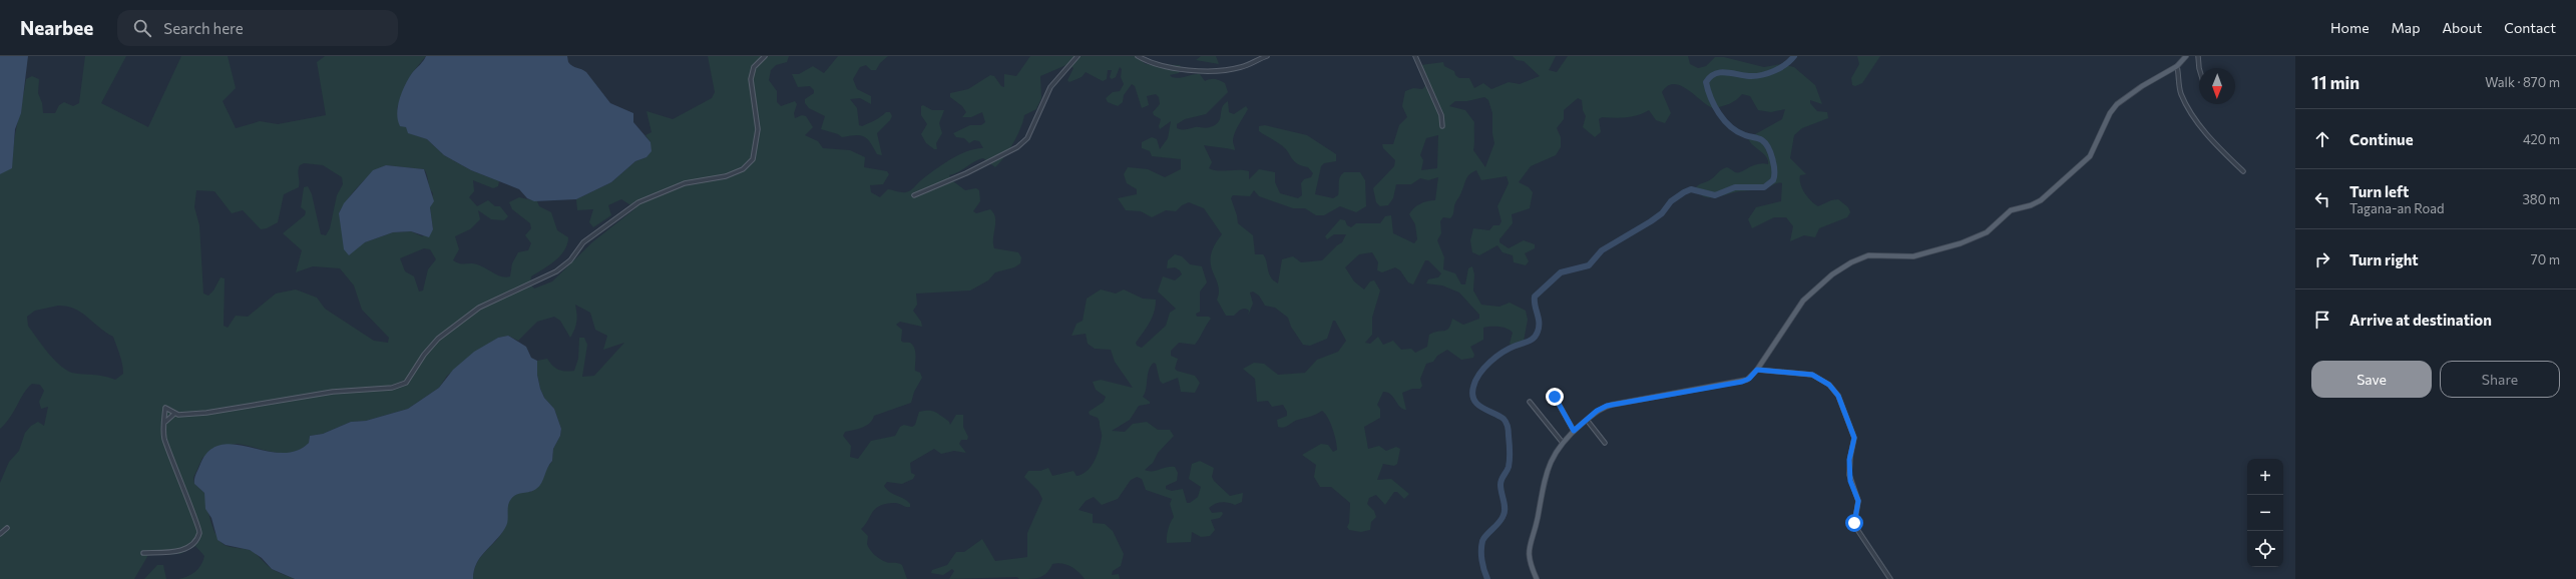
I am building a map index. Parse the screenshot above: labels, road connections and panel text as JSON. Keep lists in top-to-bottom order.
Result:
{
  "north": "bottom",
  "page": {
    "header": "Nearbee",
    "search": "Search here",
    "nav": [
      "Home",
      "Map",
      "About",
      "Contact"
    ],
    "heading": ["11 min", "Walk · 870 m"],
    "list": [
      ["Continue", "420 m"],
      ["Turn left", "Tagana-an Road", "380 m"],
      ["Turn right", "70 m"],
      "Arrive at destination"
    ],
    "buttons": ["Save", "Share"],
    "map_buttons": ["+", "−"]
  }
}
